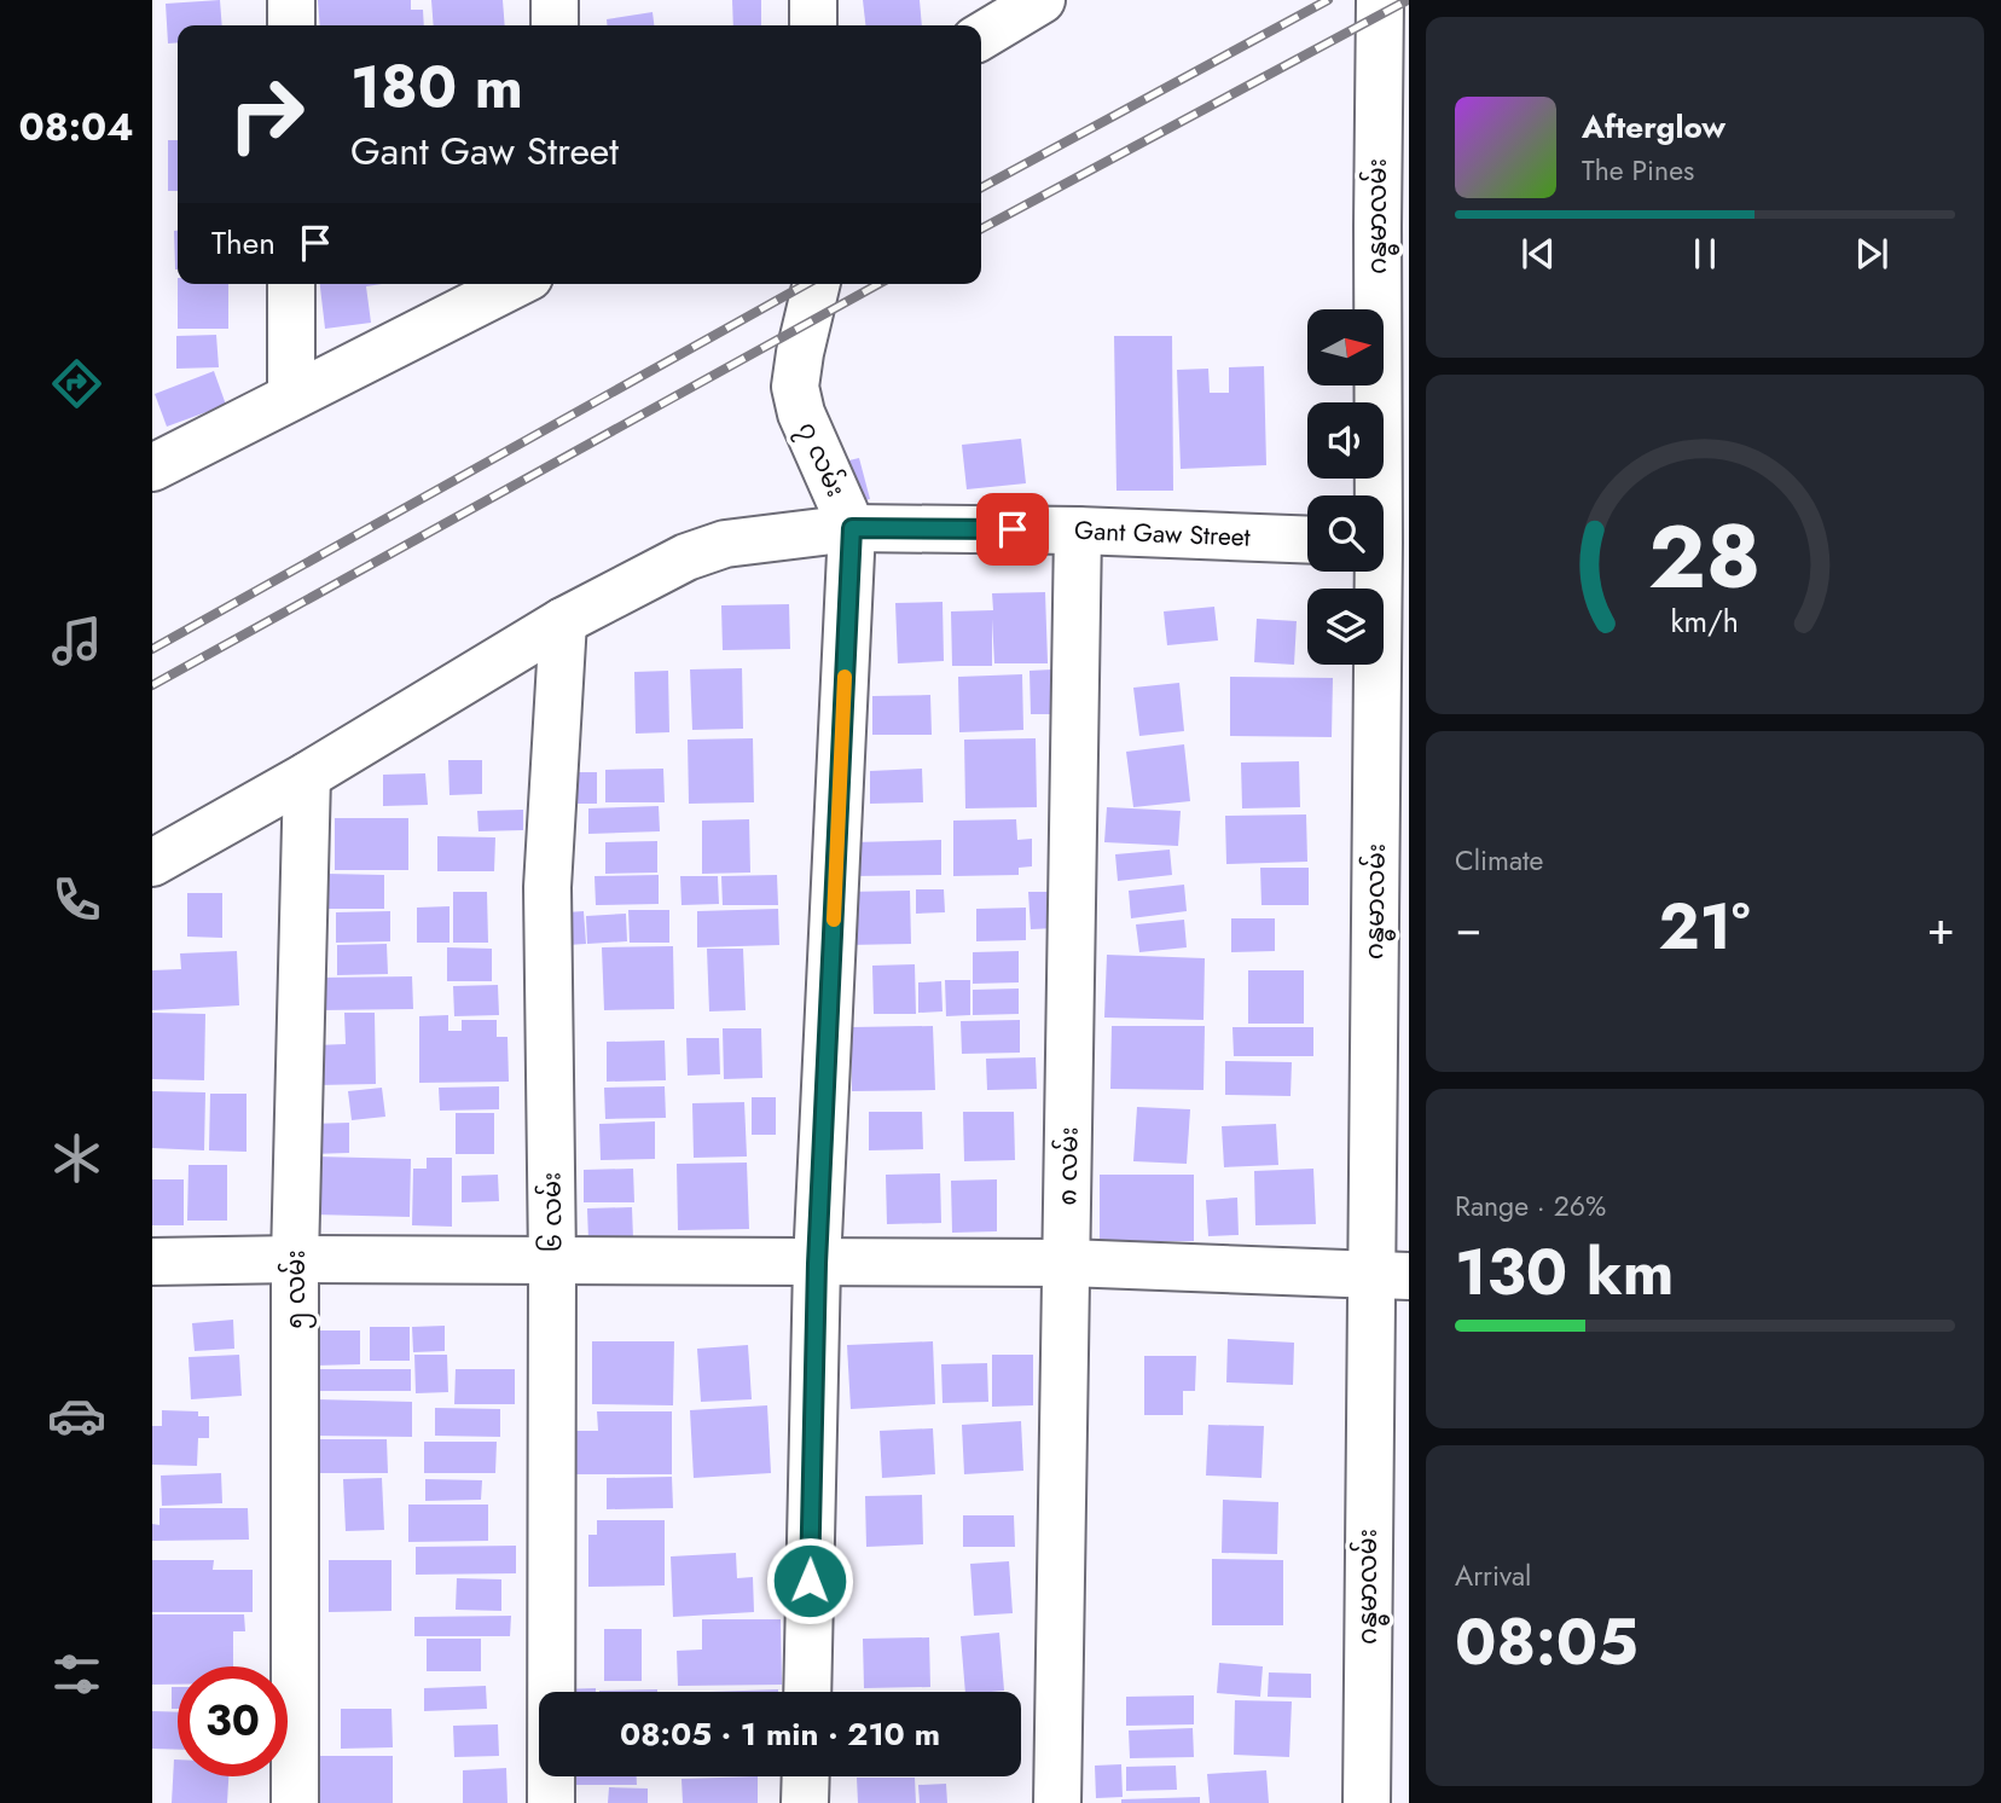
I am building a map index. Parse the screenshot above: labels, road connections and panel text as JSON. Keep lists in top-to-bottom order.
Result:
{
  "streets": {
    "street": [
      "ဂန္ဓမာလမ်း",
      "၇ လမ်း",
      "Gant Gaw Street",
      "၈ လမ်း",
      "၆ လမ်း",
      "၅ လမ်း"
    ]
  },
  "crossings": [
    ["၇ လမ်း", "Gant Gaw Street"],
    ["Gant Gaw Street", "၈ လမ်း"],
    ["Gant Gaw Street", "၆ လမ်း"],
    ["Gant Gaw Street", "၅ လမ်း"]
  ],
  "north": "right",
  "page": {
    "tabs": "08:04",
    "turn": ["180 m", "Gant Gaw Street"],
    "song": ["Afterglow", "The Pines"],
    "then": "Then",
    "tile": [
      "Climate",
      ["Range · 26%", "130 km"],
      ["Arrival", "08:05"]
    ],
    "heat": ["−", "21°", "+"],
    "limit": "30",
    "trip": "08:05 · 1 min · 210 m",
    "gauge": ["28", "km/h"]
  }
}
